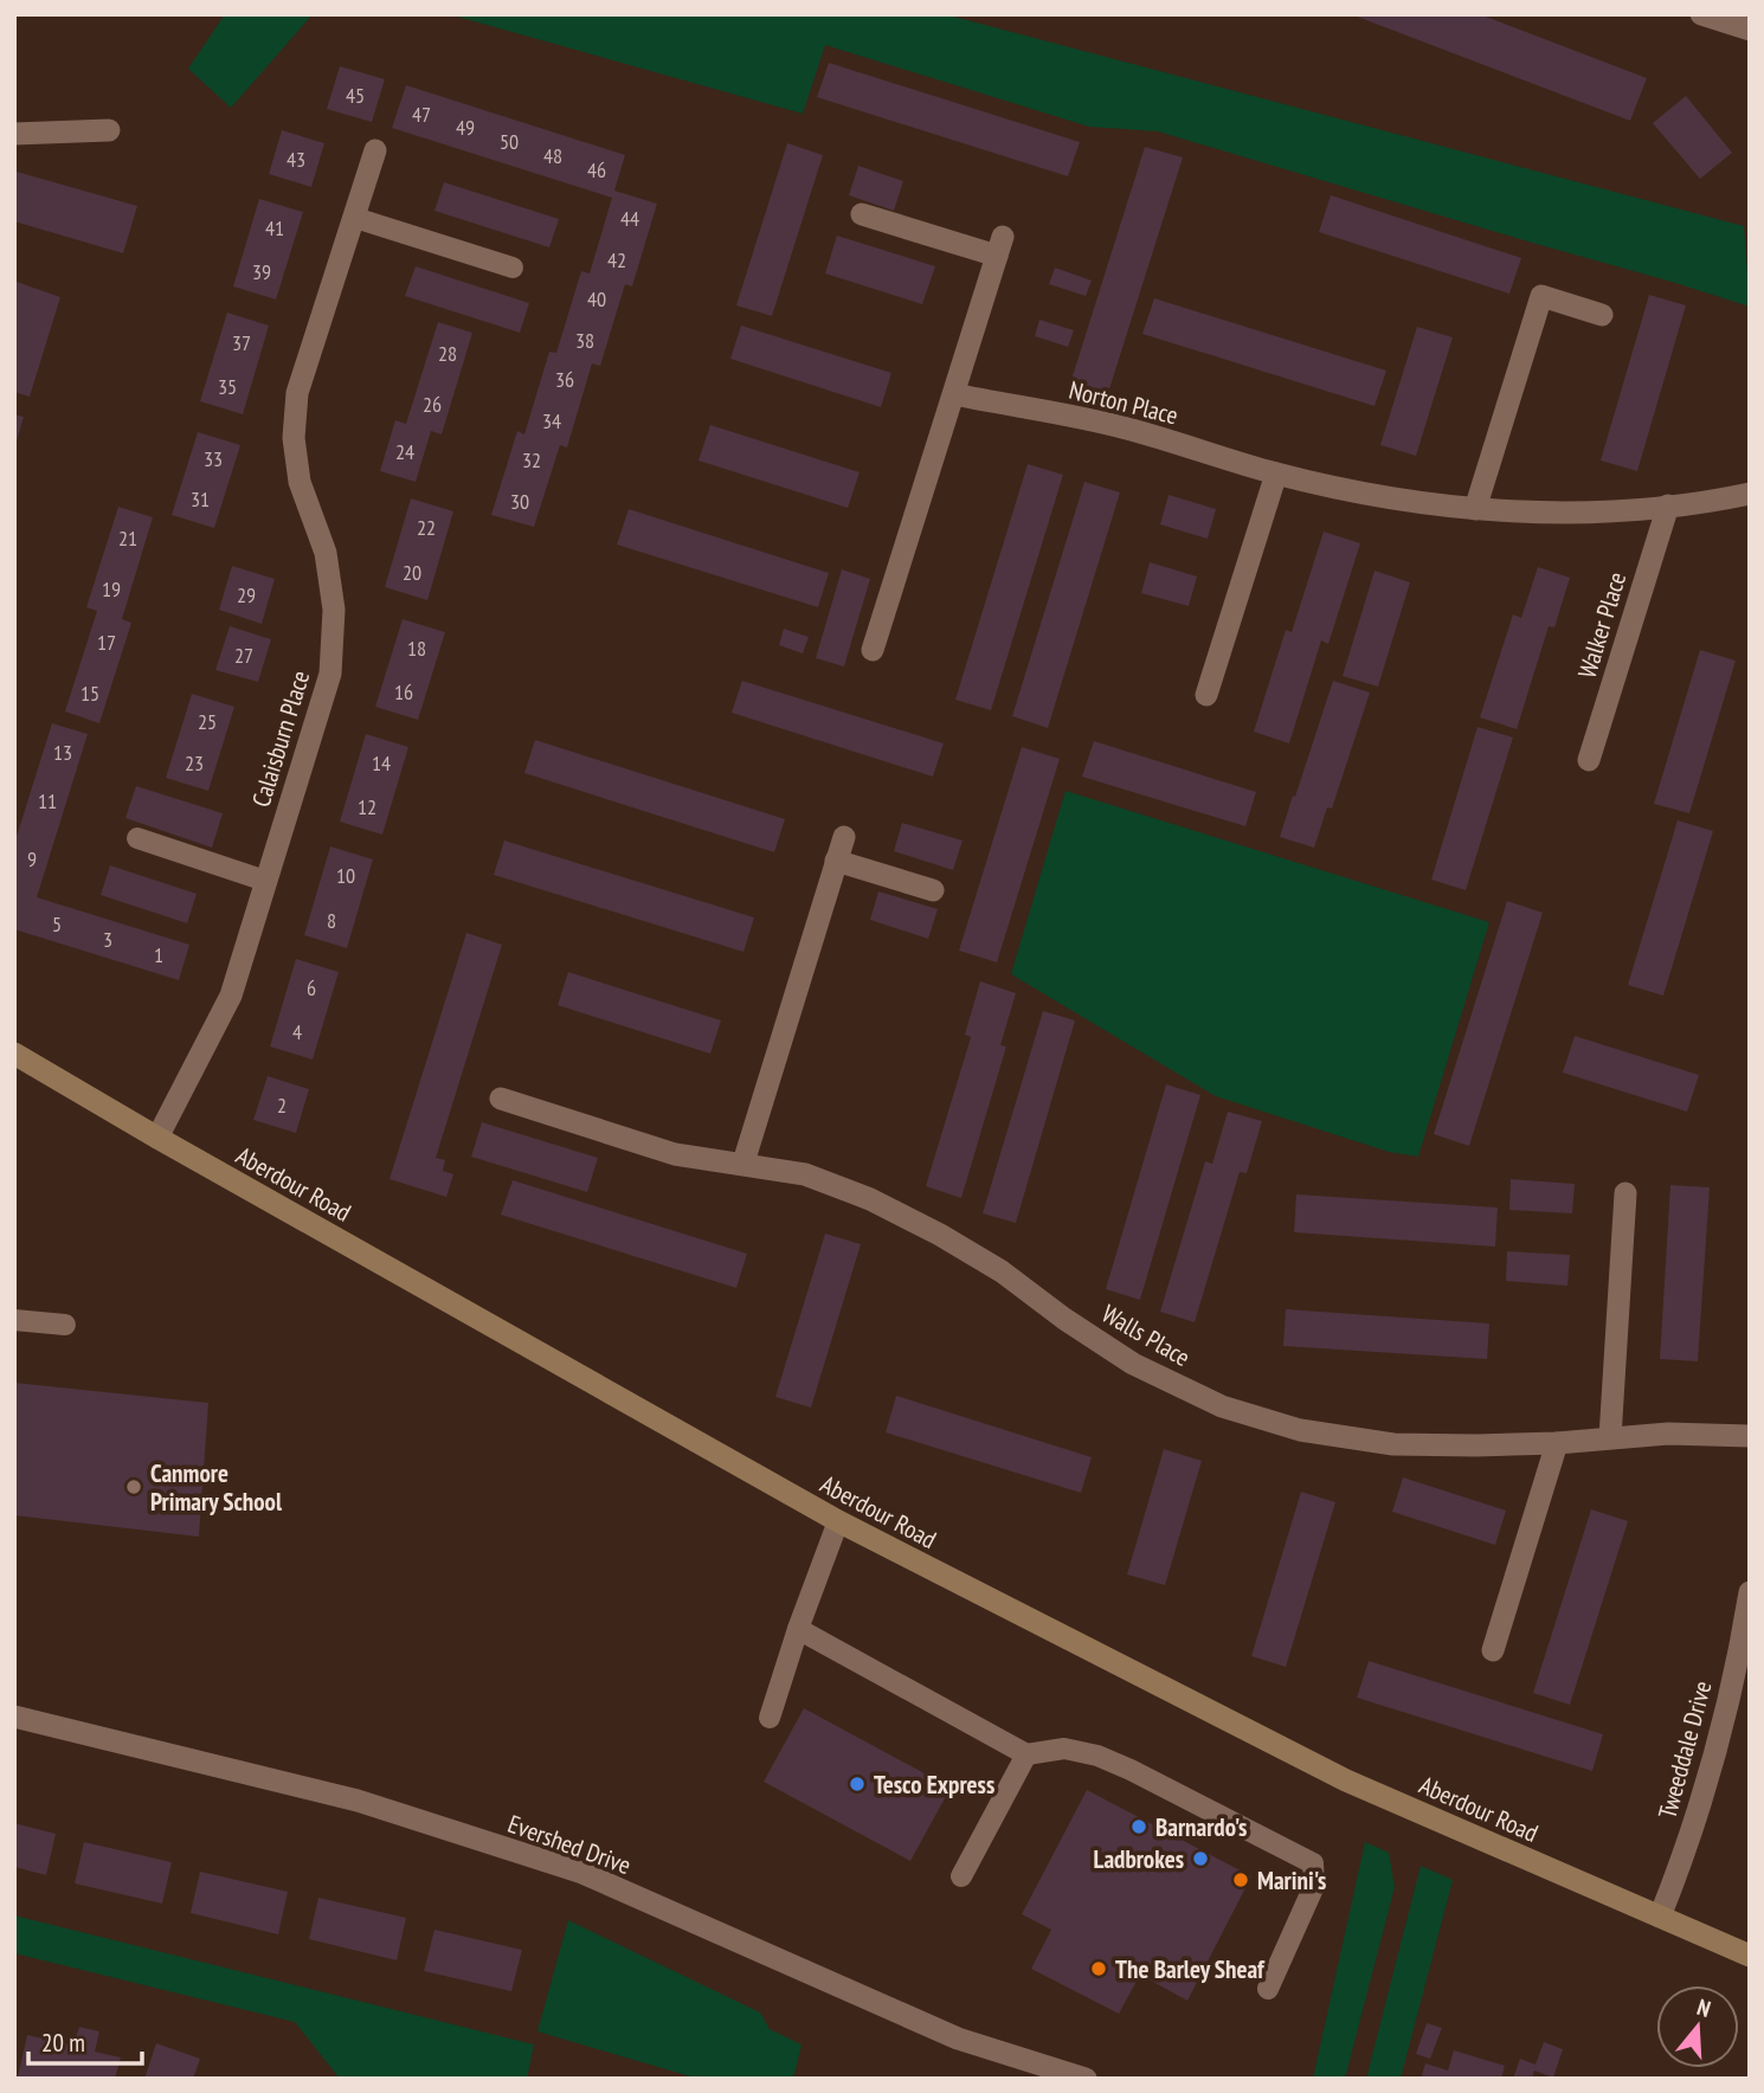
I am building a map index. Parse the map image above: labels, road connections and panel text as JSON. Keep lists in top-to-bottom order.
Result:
{
  "streets": {
    "main road": ["Aberdour Road"],
    "street": [
      "Norton Place",
      "Walker Place",
      "Calaisburn Place",
      "Walls Place",
      "Tweeddale Drive",
      "Evershed Drive"
    ]
  },
  "crossings": [
    ["Norton Place", "Walker Place"],
    ["Calaisburn Place", "Aberdour Road"],
    ["Aberdour Road", "Tweeddale Drive"]
  ],
  "places": [
    "Canmore Primary School",
    "Tesco Express",
    "Barnardo's",
    "Ladbrokes",
    "Marini's",
    "The Barley Sheaf"
  ],
  "house_numbers": [
    "45",
    "47",
    "49",
    "50",
    "48",
    "43",
    "46",
    "44",
    "41",
    "42",
    "39",
    "40",
    "38",
    "37",
    "28",
    "36",
    "35",
    "26",
    "34",
    "24",
    "33",
    "32",
    "31",
    "30",
    "22",
    "21",
    "20",
    "19",
    "29",
    "17",
    "18",
    "27",
    "16",
    "15",
    "25",
    "13",
    "23",
    "14",
    "11",
    "12",
    "9",
    "10",
    "8",
    "5",
    "3",
    "1",
    "6",
    "4",
    "2"
  ],
  "scale_bar": "20 m",
  "north": "top"
}
